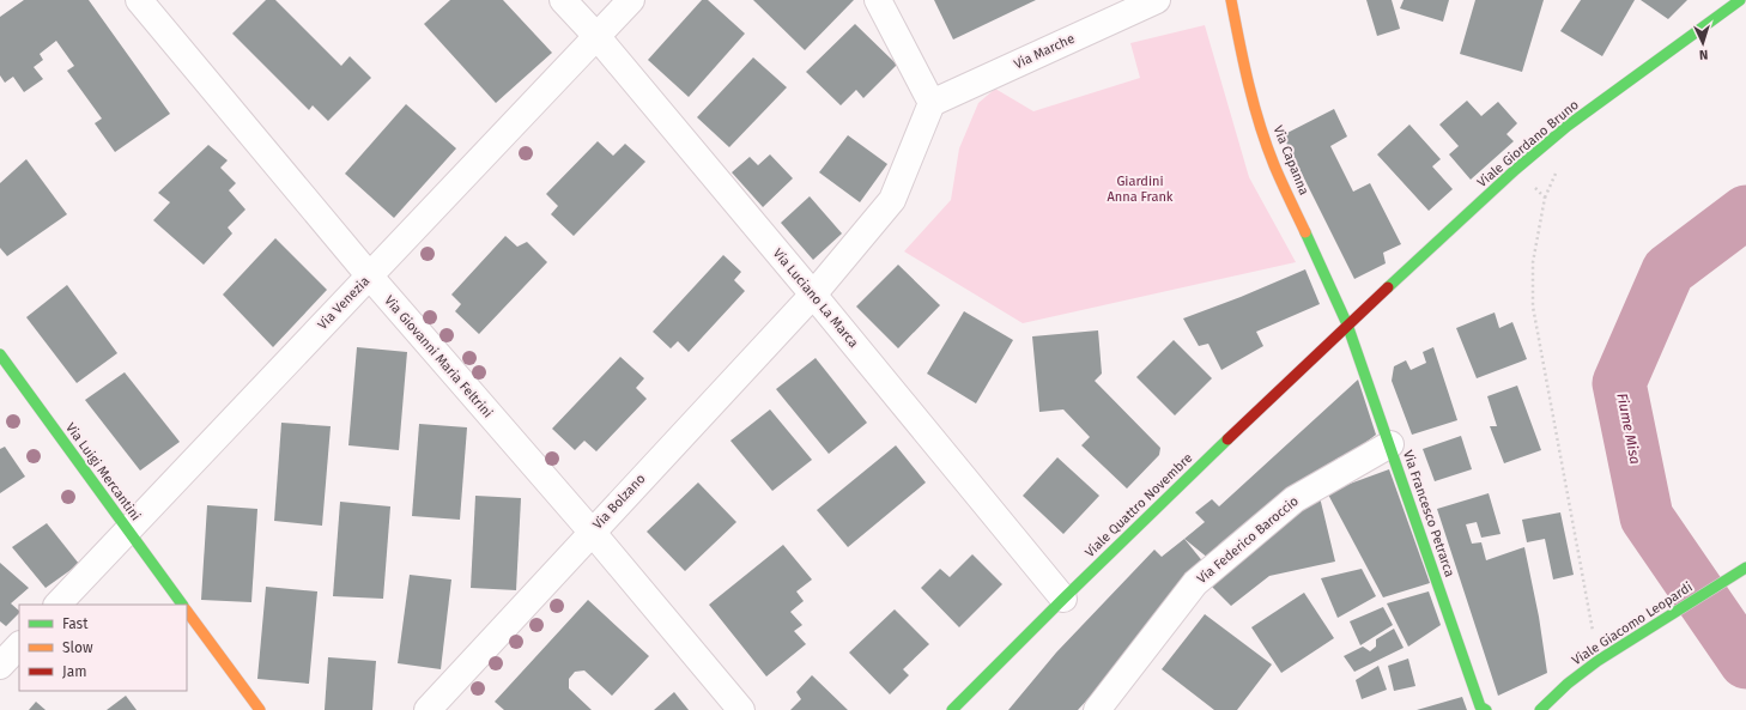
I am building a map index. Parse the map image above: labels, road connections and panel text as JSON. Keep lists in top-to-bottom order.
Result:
{
  "streets": {
    "main road": [
      "Viale Giordano Bruno",
      "Via Capanna",
      "Via Luigi Mercantini",
      "Viale Quattro Novembre",
      "Via Francesco Petrarca",
      "Viale Giacomo Leopardi"
    ],
    "street": [
      "Via Marche",
      "Via Luciano La Marca",
      "Via Venezia",
      "Via Giovanni Maria Feltrini",
      "Via Bolzano",
      "Via Federico Baroccio"
    ]
  },
  "crossings": [
    ["Viale Giordano Bruno", "Via Capanna"],
    ["Viale Giordano Bruno", "Viale Quattro Novembre"],
    ["Viale Giordano Bruno", "Via Francesco Petrarca"],
    ["Via Capanna", "Viale Quattro Novembre"],
    ["Via Capanna", "Via Francesco Petrarca"],
    ["Via Luciano La Marca", "Via Venezia"],
    ["Via Luciano La Marca", "Via Bolzano"],
    ["Via Luciano La Marca", "Viale Quattro Novembre"],
    ["Via Venezia", "Via Giovanni Maria Feltrini"],
    ["Via Venezia", "Via Luigi Mercantini"],
    ["Via Giovanni Maria Feltrini", "Via Bolzano"],
    ["Viale Quattro Novembre", "Via Francesco Petrarca"],
    ["Via Francesco Petrarca", "Via Federico Baroccio"]
  ],
  "water": ["Fiume Misa"],
  "parks": ["Giardini Anna Frank"],
  "legend": ["Fast", "Slow", "Jam"],
  "north": "bottom"
}
